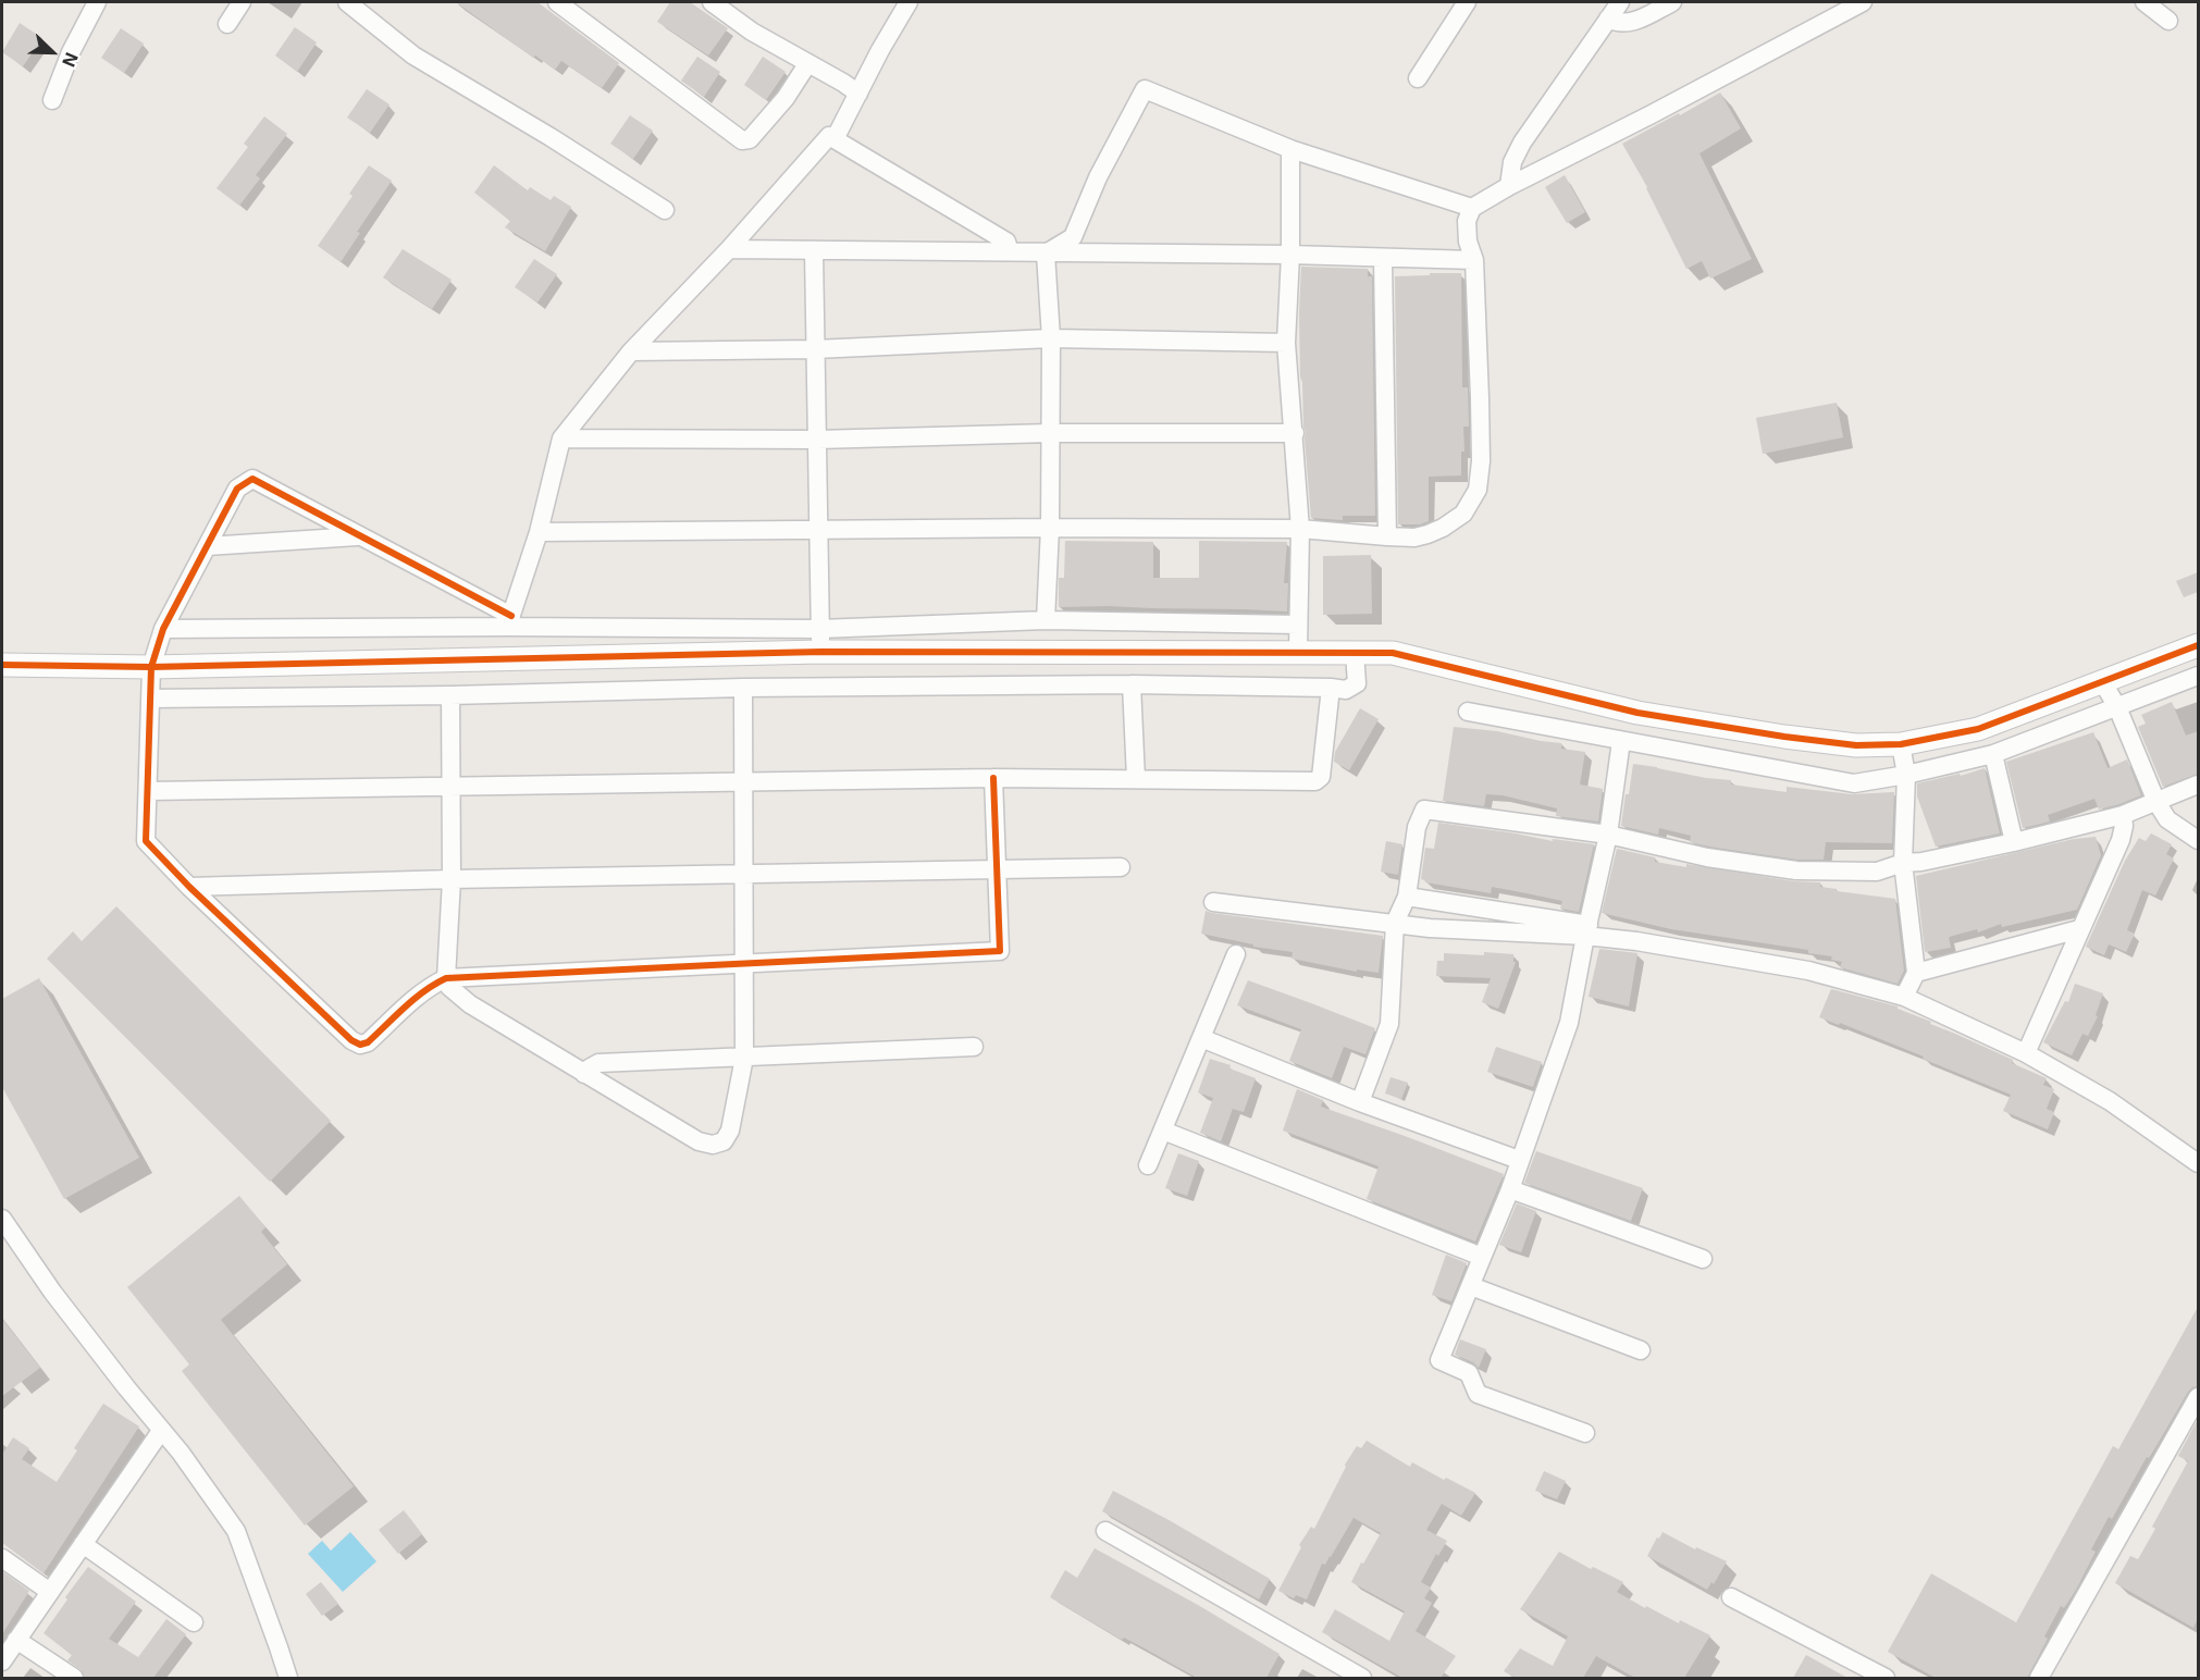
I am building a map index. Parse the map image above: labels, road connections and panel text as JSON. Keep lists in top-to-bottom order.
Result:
{
  "north": "bottom right"
}
